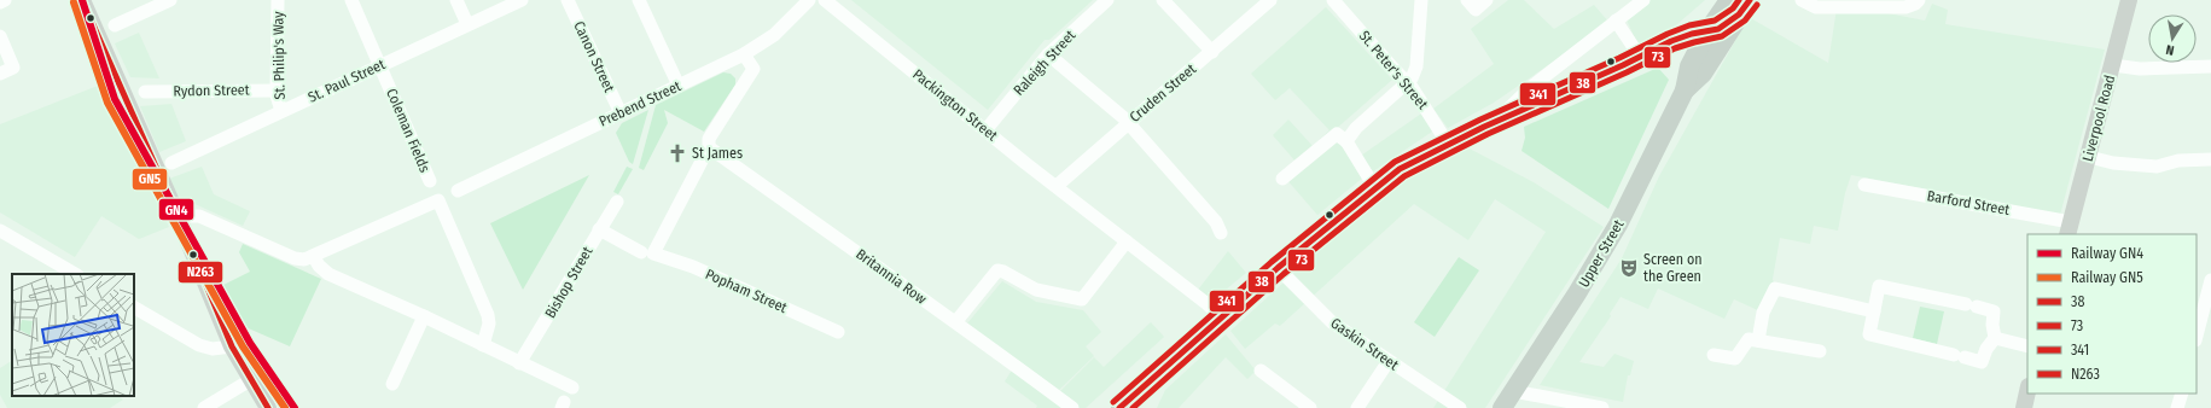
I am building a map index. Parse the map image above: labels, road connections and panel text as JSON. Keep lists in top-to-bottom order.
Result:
{
  "streets": {
    "highway": ["Upper Street"],
    "main road": ["Liverpool Road"],
    "street": [
      "St. Philip's Way",
      "Canon Street",
      "Raleigh Street",
      "St. Peter's Street",
      "St. Paul Street",
      "Rydon Street",
      "Cruden Street",
      "Prebend Street",
      "Packington Street",
      "Coleman Fields",
      "Barford Street",
      "Britannia Row",
      "Bishop Street",
      "Popham Street",
      "Gaskin Street"
    ]
  },
  "crossings": [
    ["St. Philip's Way", "St. Paul Street"],
    ["St. Philip's Way", "Rydon Street"],
    ["Canon Street", "Prebend Street"],
    ["Raleigh Street", "Packington Street"],
    ["St. Paul Street", "Coleman Fields"],
    ["Cruden Street", "Packington Street"],
    ["Liverpool Road", "Barford Street"],
    ["Bishop Street", "Popham Street"]
  ],
  "places": {
    "church": ["St James"],
    "theatre": ["Screen on the Green"]
  },
  "lines": [
    "rail line GN4",
    "transit line 38",
    "transit line 341",
    "transit line N263",
    "rail line GN5",
    "transit line 73"
  ],
  "legend": [
    "Railway GN4",
    "Railway GN5",
    "38",
    "73",
    "341",
    "N263"
  ],
  "north": "bottom"
}
